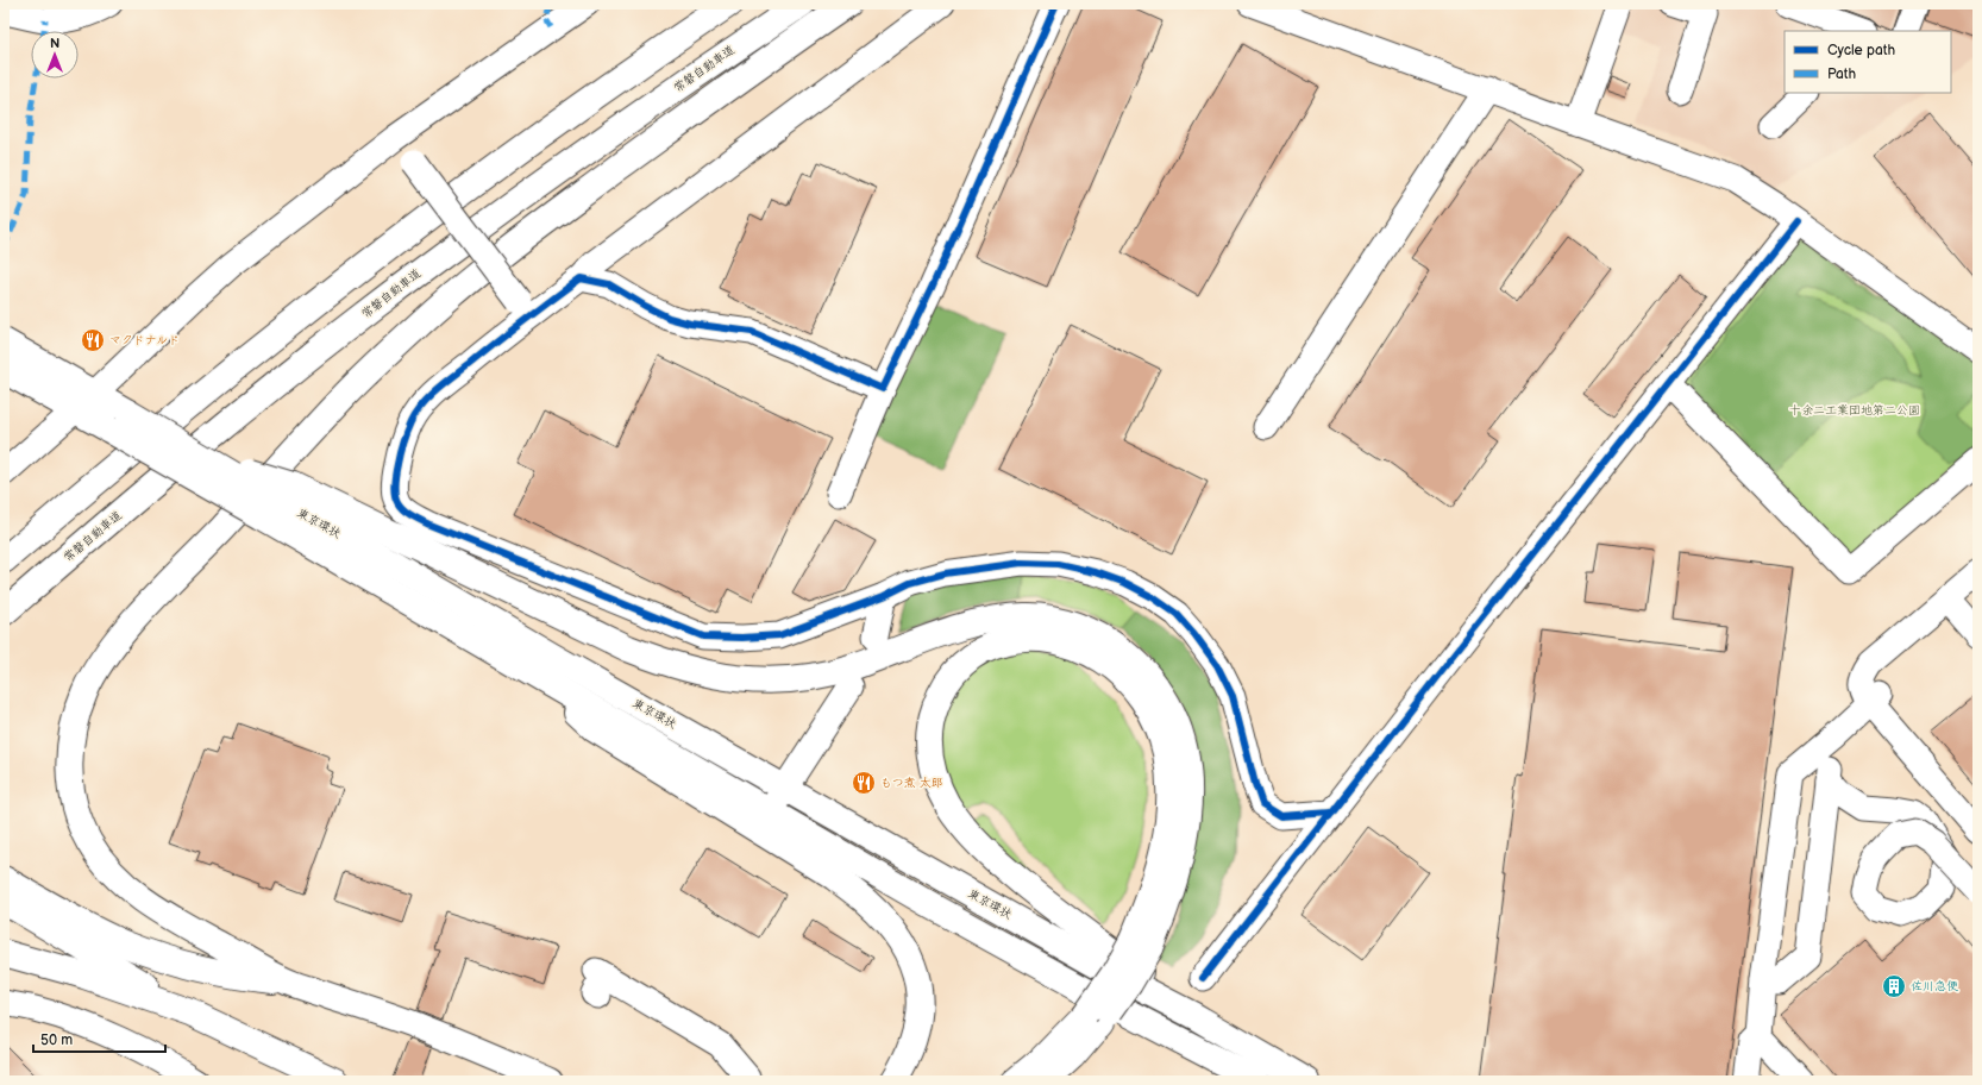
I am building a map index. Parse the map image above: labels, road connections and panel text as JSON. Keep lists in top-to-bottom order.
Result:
{
  "streets": {
    "highway": ["常磐自動車道", "東京環状"]
  },
  "parks": ["十余二工業団地第二公園"],
  "places": {
    "restaurant": ["マクドナルド", "もつ煮 太郎"],
    "building": ["佐川急便"]
  },
  "legend": ["Cycle path", "Path"],
  "scale_bar": "50 m",
  "north": "top"
}
